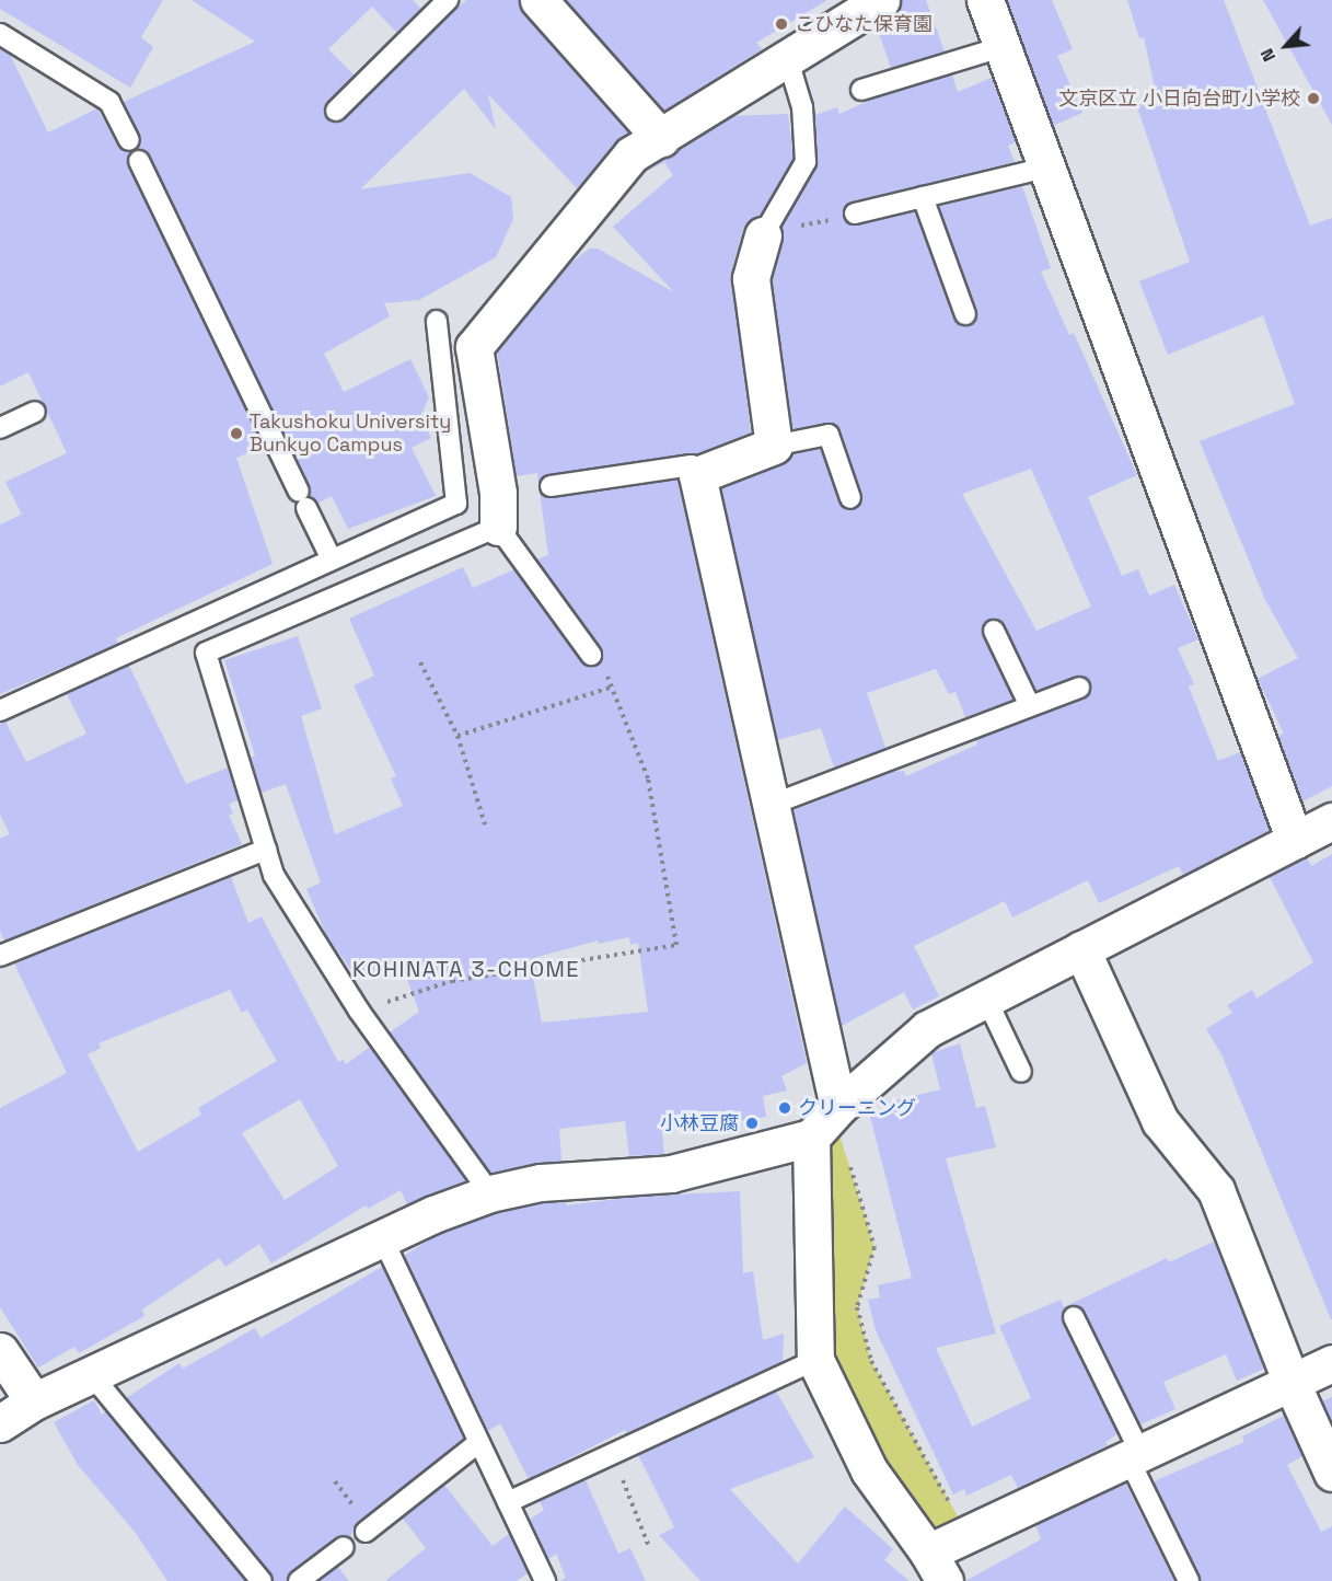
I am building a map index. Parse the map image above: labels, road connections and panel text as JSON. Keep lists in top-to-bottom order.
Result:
{
  "districts": ["KOHINATA 3-CHOME"],
  "places": [
    "こひなた保育園",
    "文京区立 小日向台町小学校",
    "Takushoku University Bunkyo Campus",
    "クリーニング",
    "小林豆腐"
  ],
  "north": "bottom left"
}
